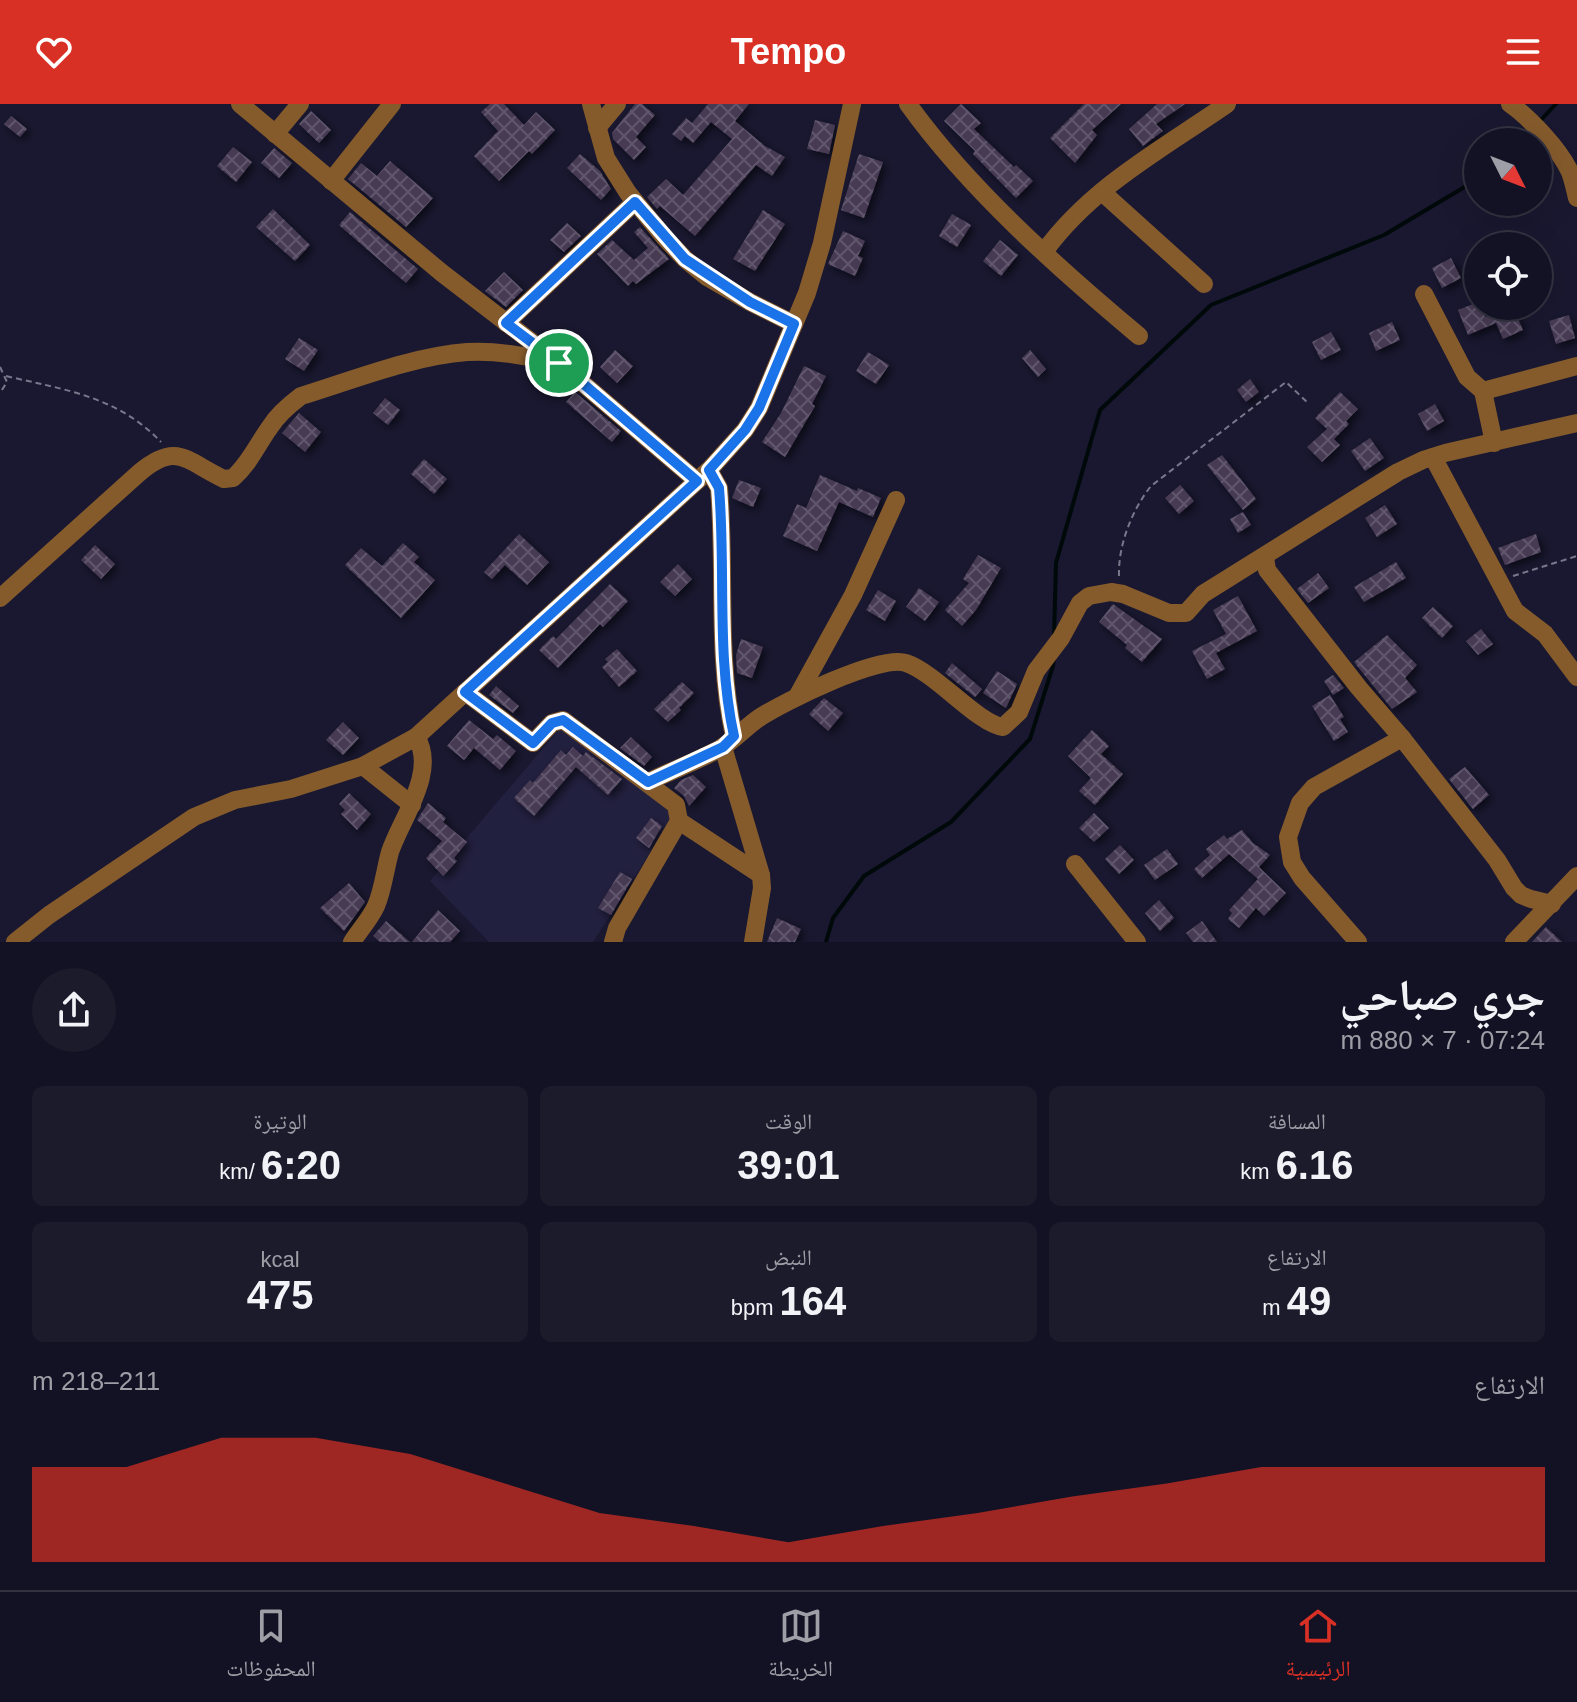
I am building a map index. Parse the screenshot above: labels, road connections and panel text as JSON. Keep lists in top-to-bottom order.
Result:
{
  "north": "bottom right",
  "page": {
    "header": "Tempo",
    "heading": ["جري صباحي", "07:24 · 7 × 880 m"],
    "stats": [
      ["المسافة", "6.16 km"],
      ["الوقت", "39:01"],
      ["الوتيرة", "6:20 /km"],
      ["الارتفاع", "49 m"],
      ["النبض", "164 bpm"],
      ["kcal", "475"]
    ],
    "chart": ["الارتفاع", "211–218 m"],
    "tabs": ["الرئيسية", "الخريطة", "المحفوظات"]
  }
}
